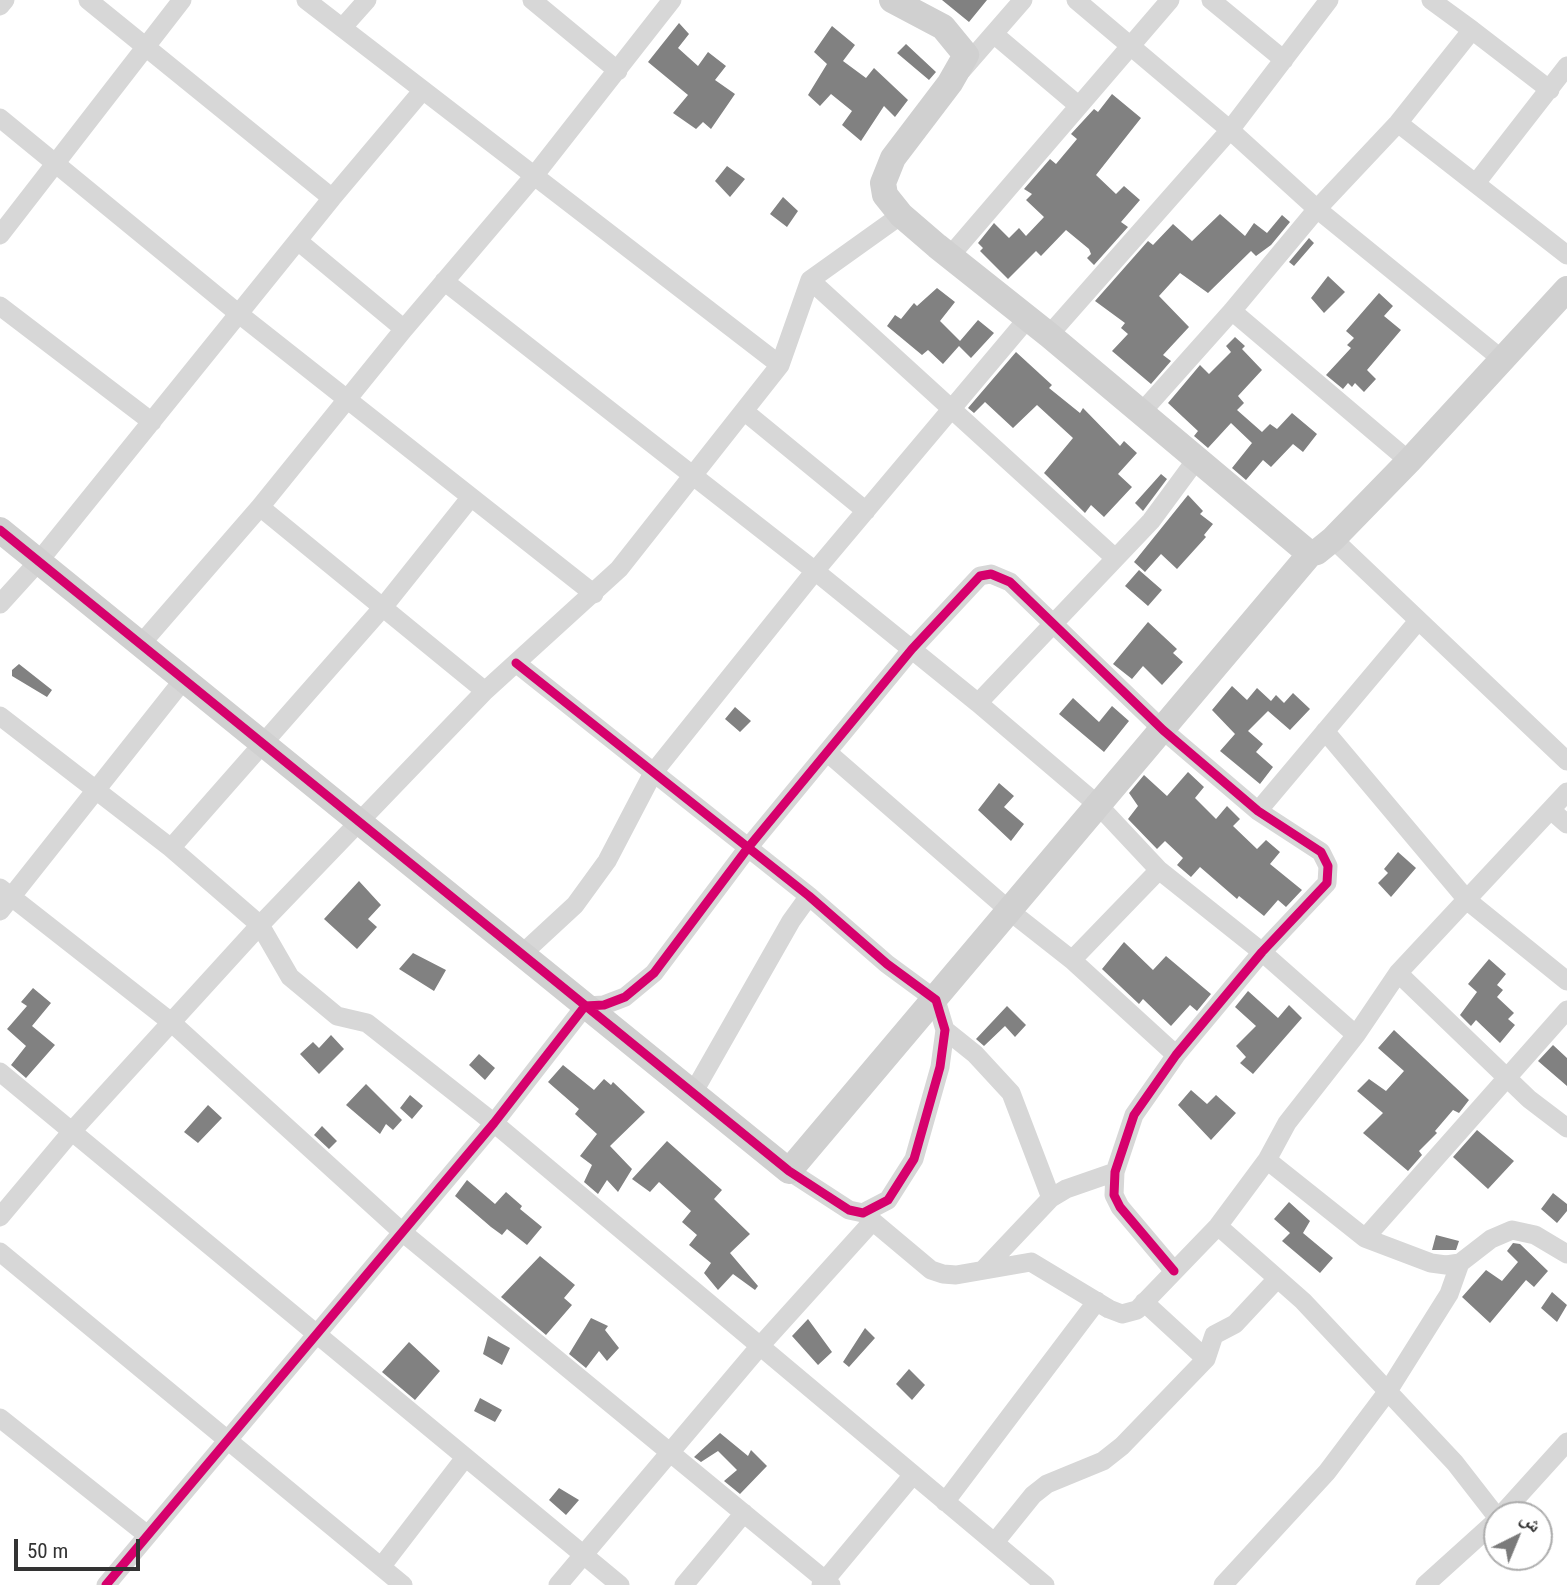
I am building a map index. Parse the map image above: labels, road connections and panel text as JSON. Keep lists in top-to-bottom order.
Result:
{
  "scale_bar": "50 m",
  "north": "top right"
}
